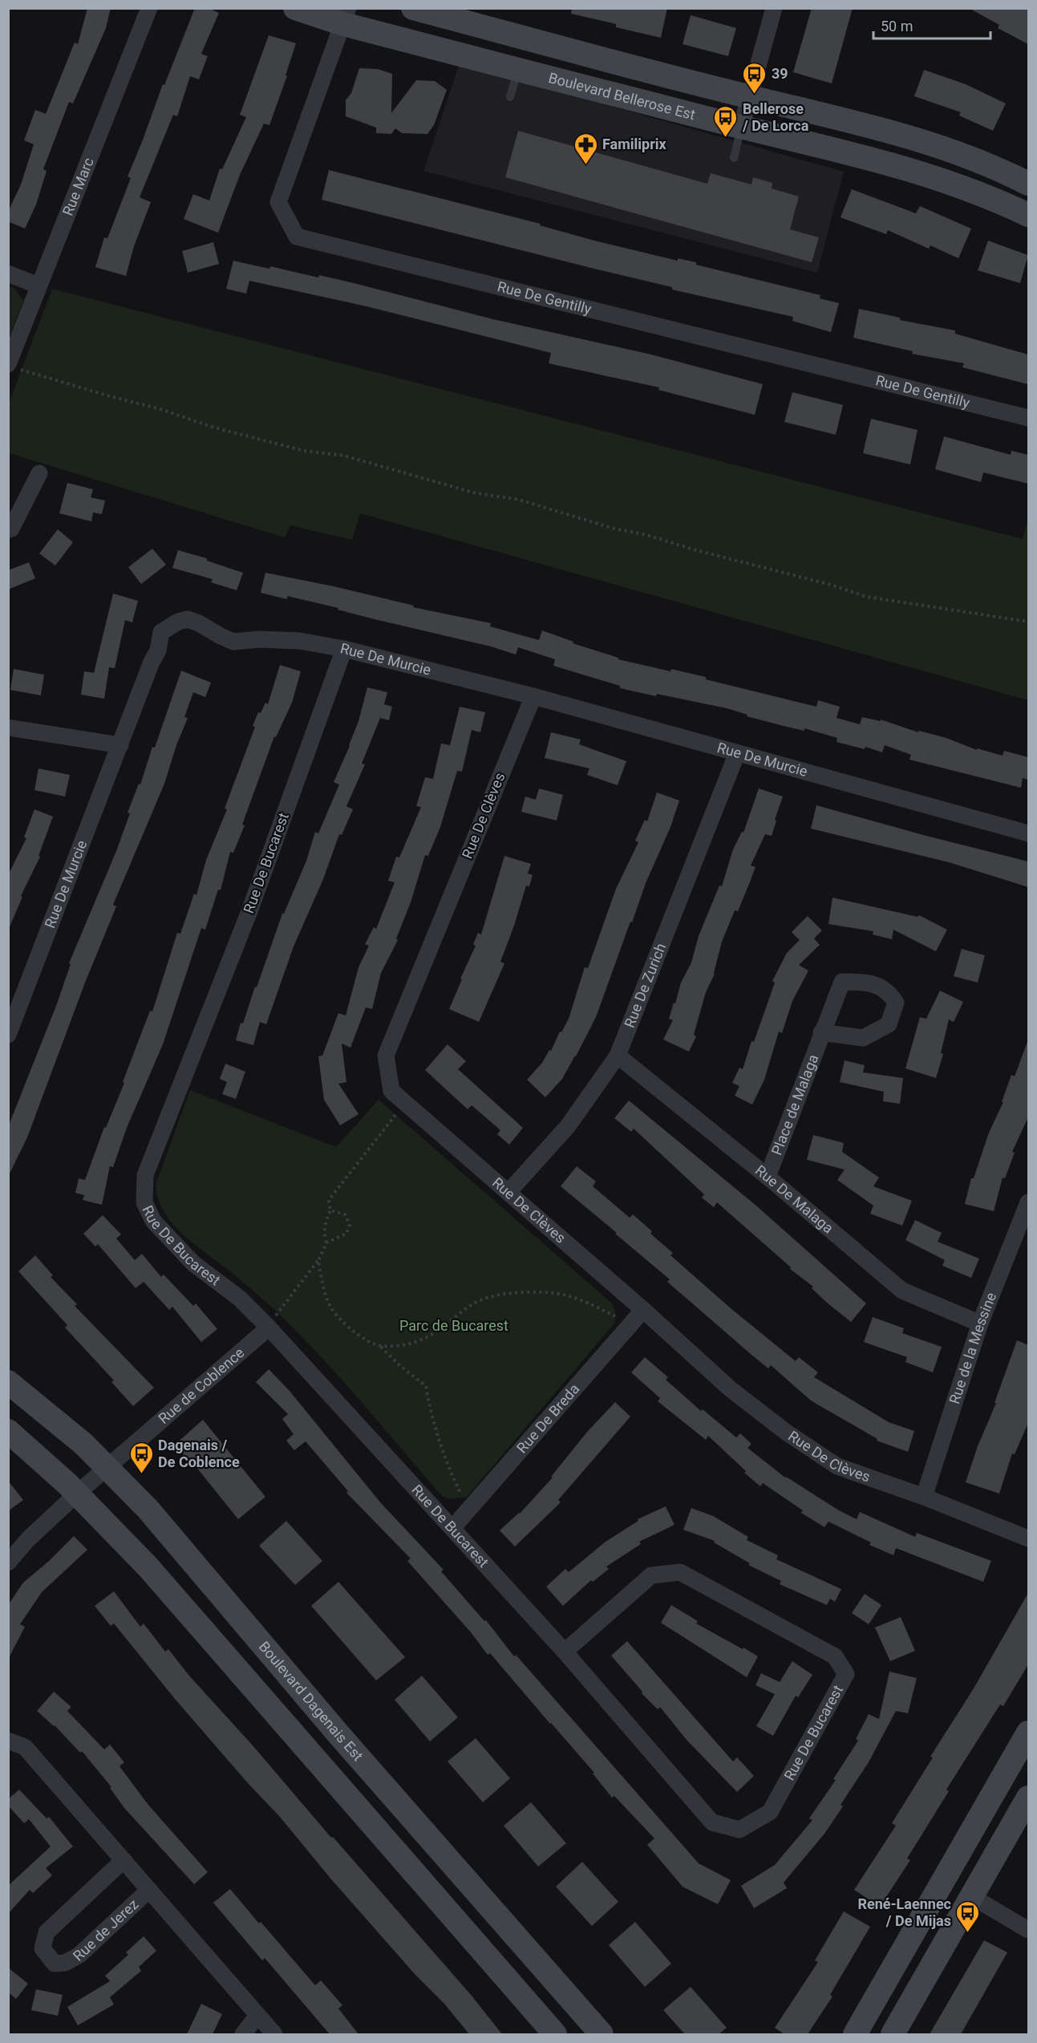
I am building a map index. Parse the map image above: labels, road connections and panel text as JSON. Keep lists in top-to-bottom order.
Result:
{
  "streets": {
    "street": [
      "Boulevard Bellerose Est",
      "Rue Marc",
      "Rue De Gentilly",
      "Rue De Murcie",
      "Rue De Clèves",
      "Rue De Bucarest",
      "Rue De Zurich",
      "Place de Malaga",
      "Rue De Malaga",
      "Rue de la Messine",
      "Rue de Coblence",
      "Rue De Breda",
      "Boulevard Dagenais Est",
      "Rue de Jerez"
    ]
  },
  "crossings": [
    ["Boulevard Bellerose Est", "Rue De Gentilly"],
    ["Rue De Murcie", "Rue De Clèves"],
    ["Rue De Murcie", "Rue De Bucarest"],
    ["Rue De Murcie", "Rue De Zurich"],
    ["Rue De Clèves", "Rue De Zurich"],
    ["Rue De Clèves", "Rue de la Messine"],
    ["Rue De Clèves", "Rue De Breda"],
    ["Rue De Bucarest", "Rue de Coblence"],
    ["Rue De Bucarest", "Rue De Breda"],
    ["Rue De Zurich", "Rue De Malaga"],
    ["Place de Malaga", "Rue De Malaga"],
    ["Rue De Malaga", "Rue de la Messine"],
    ["Rue de Coblence", "Boulevard Dagenais Est"]
  ],
  "parks": ["Parc de Bucarest"],
  "places": {
    "bus stop": [
      "39",
      "Bellerose / De Lorca",
      "Dagenais / De Coblence",
      "René-Laennec / De Mijas"
    ],
    "pharmacy": ["Familiprix"]
  },
  "scale_bar": "50 m"
}
